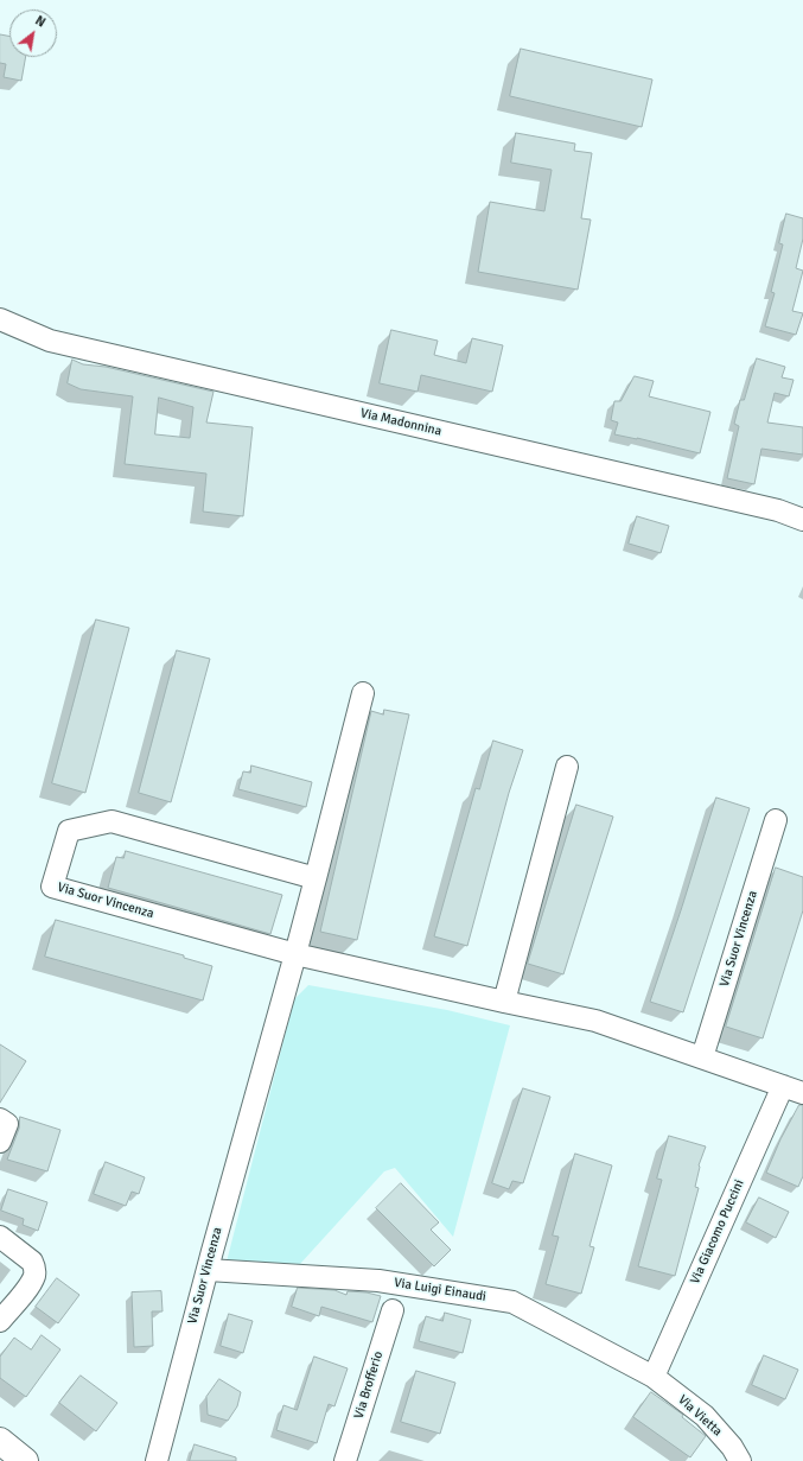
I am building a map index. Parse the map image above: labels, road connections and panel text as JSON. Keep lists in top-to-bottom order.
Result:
{
  "streets": {
    "street": [
      "Via Madonnina",
      "Via Suor Vincenza",
      "Via Giacomo Puccini",
      "Via Luigi Einaudi",
      "Via Brofferio",
      "Via Vietta"
    ]
  },
  "crossings": [
    ["Via Suor Vincenza", "Via Giacomo Puccini"],
    ["Via Suor Vincenza", "Via Luigi Einaudi"],
    ["Via Giacomo Puccini", "Via Luigi Einaudi"],
    ["Via Giacomo Puccini", "Via Vietta"],
    ["Via Luigi Einaudi", "Via Vietta"]
  ],
  "north": "top right"
}
